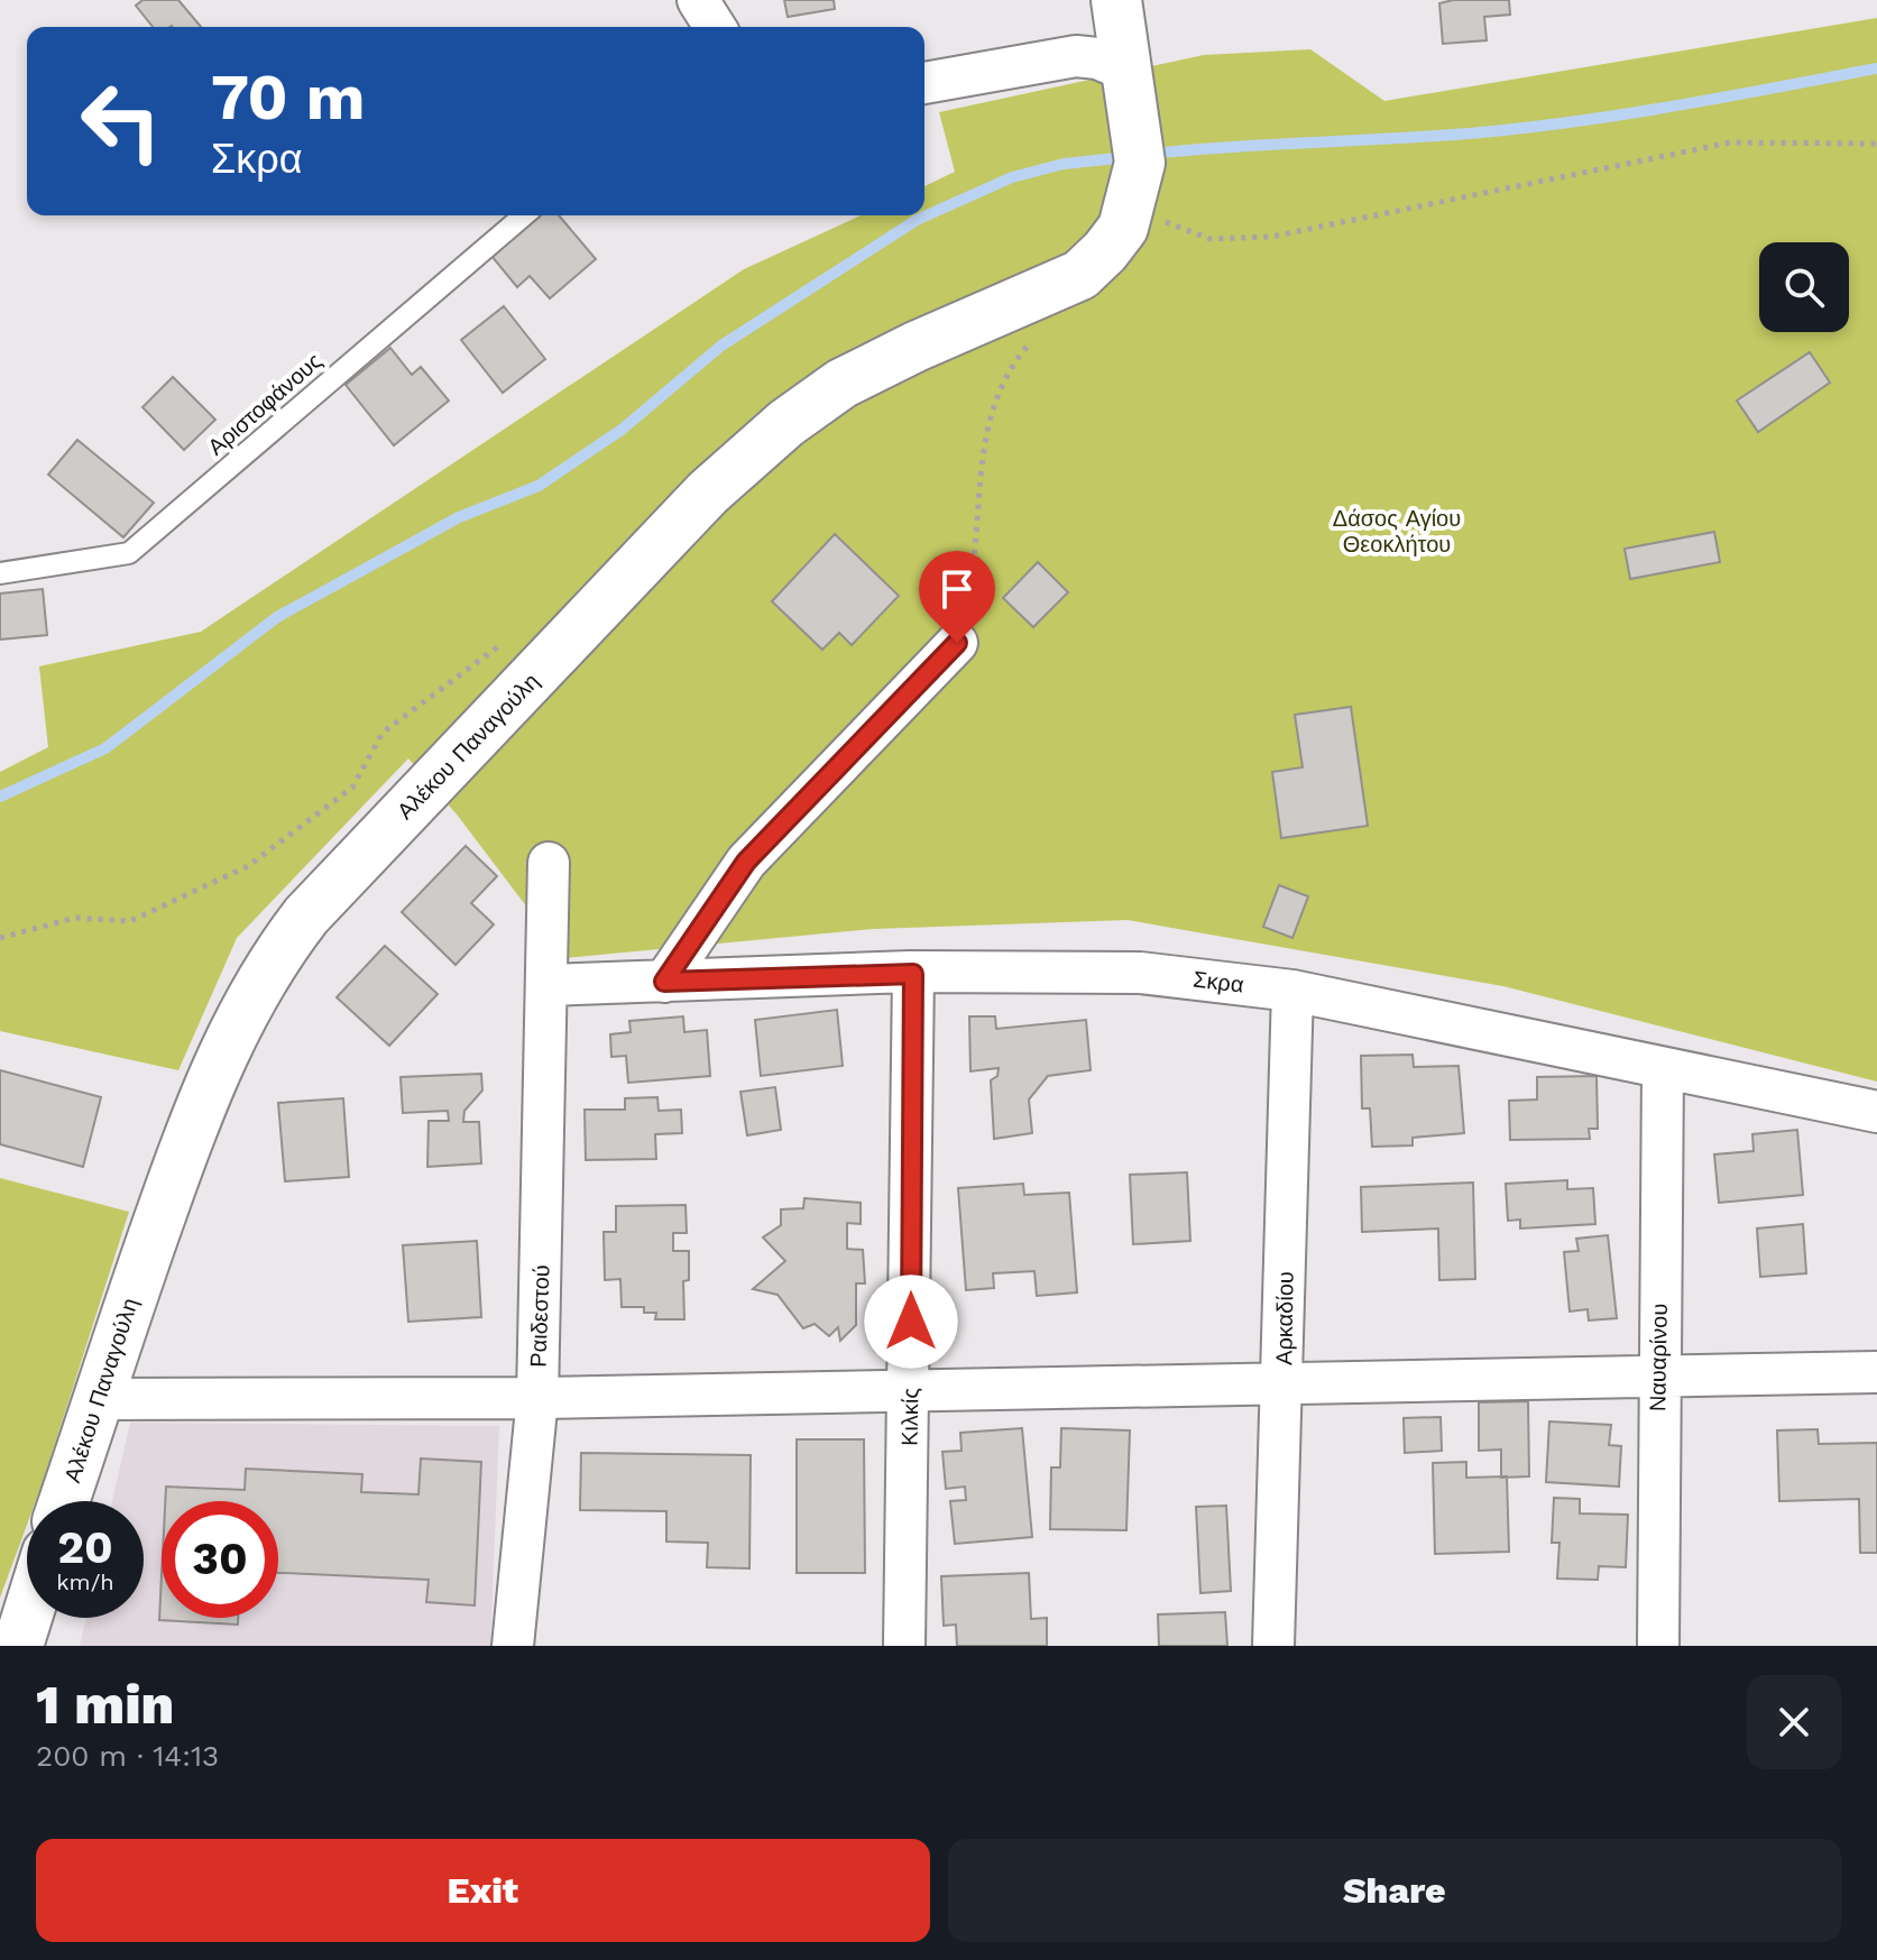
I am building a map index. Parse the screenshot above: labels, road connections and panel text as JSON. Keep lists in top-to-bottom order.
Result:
{
  "streets": {
    "main road": ["Αλέκου Παναγούλη"],
    "street": [
      "Σκρα",
      "Ραιδεστού",
      "Αρκαδίου",
      "Ναυαρίνου",
      "Κιλκίς"
    ],
    "lane": ["Αριστοφάνους"]
  },
  "crossings": [
    ["Σκρα", "Ραιδεστού"],
    ["Σκρα", "Αρκαδίου"],
    ["Σκρα", "Ναυαρίνου"],
    ["Σκρα", "Κιλκίς"]
  ],
  "parks": ["Δάσος Αγίου Θεοκλήτου"],
  "page": {
    "turn": ["70 m", "Σκρα"],
    "speed": "20 km/h",
    "limit": "30",
    "heading": ["1 min", "200 m · 14:13"],
    "buttons": ["Exit", "Share"]
  }
}
